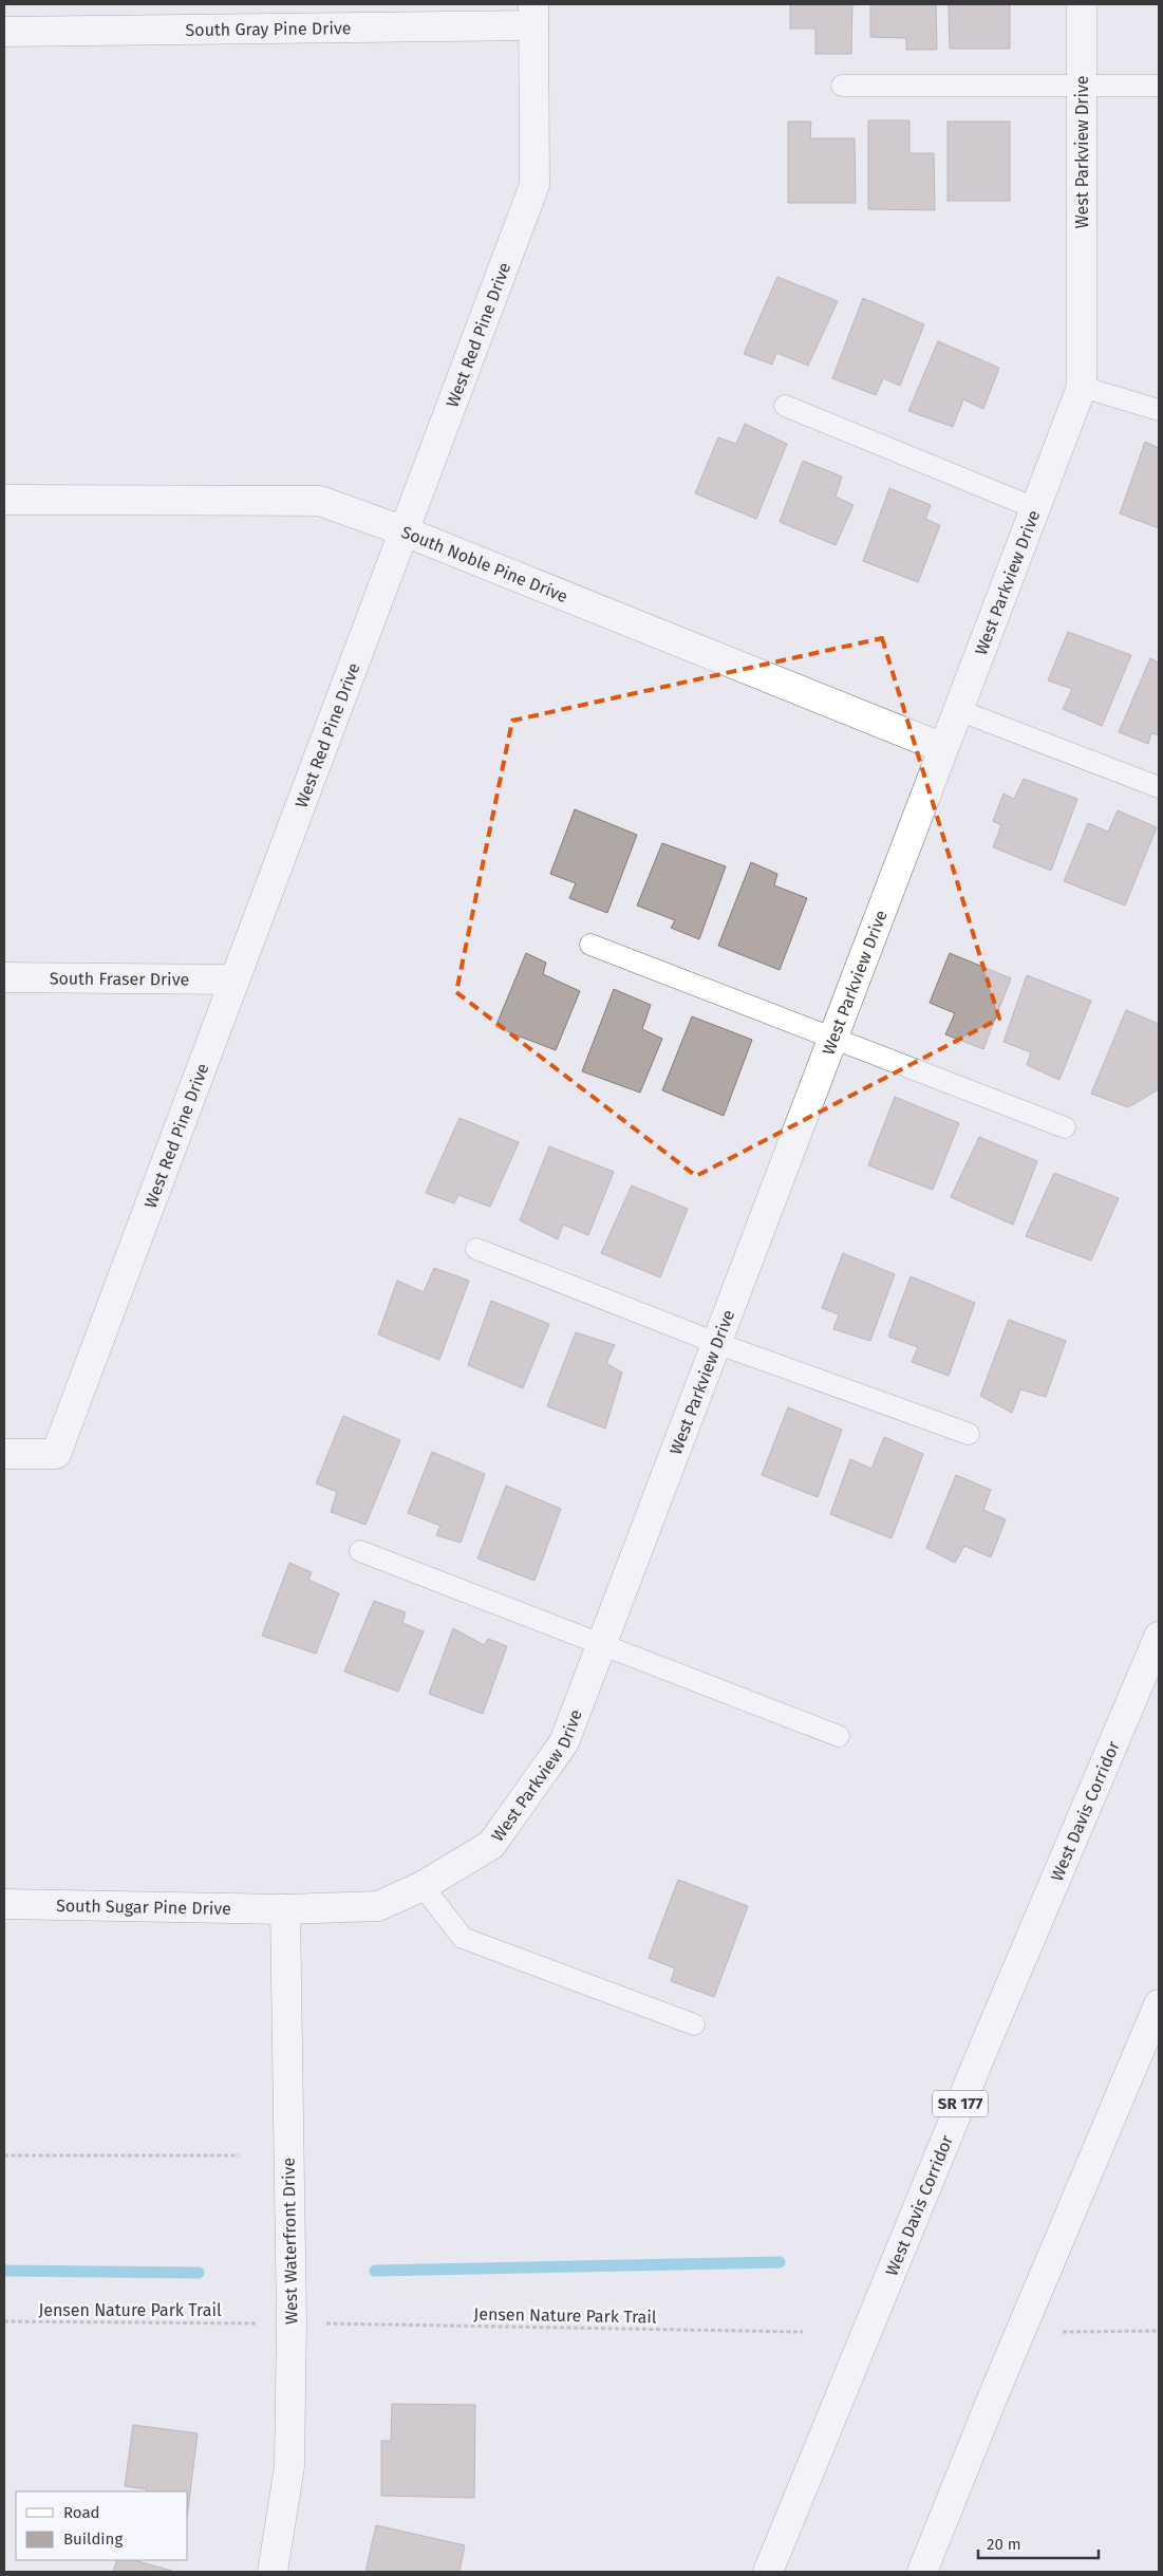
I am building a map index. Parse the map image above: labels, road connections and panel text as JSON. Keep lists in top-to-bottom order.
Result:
{
  "streets": {
    "main road": [
      "South Gray Pine Drive",
      "West Parkview Drive",
      "West Red Pine Drive",
      "South Noble Pine Drive",
      "South Fraser Drive",
      "West Davis Corridor",
      "South Sugar Pine Drive",
      "SR 177",
      "West Waterfront Drive"
    ],
    "path": ["Jensen Nature Park Trail"]
  },
  "crossings": [
    ["South Gray Pine Drive", "West Red Pine Drive"],
    ["West Parkview Drive", "South Noble Pine Drive"],
    ["West Parkview Drive", "South Sugar Pine Drive"],
    ["West Parkview Drive", "West Waterfront Drive"],
    ["West Red Pine Drive", "South Noble Pine Drive"],
    ["West Red Pine Drive", "South Fraser Drive"],
    ["South Sugar Pine Drive", "West Waterfront Drive"]
  ],
  "legend": ["Road", "Building"],
  "scale_bar": "20 m"
}
